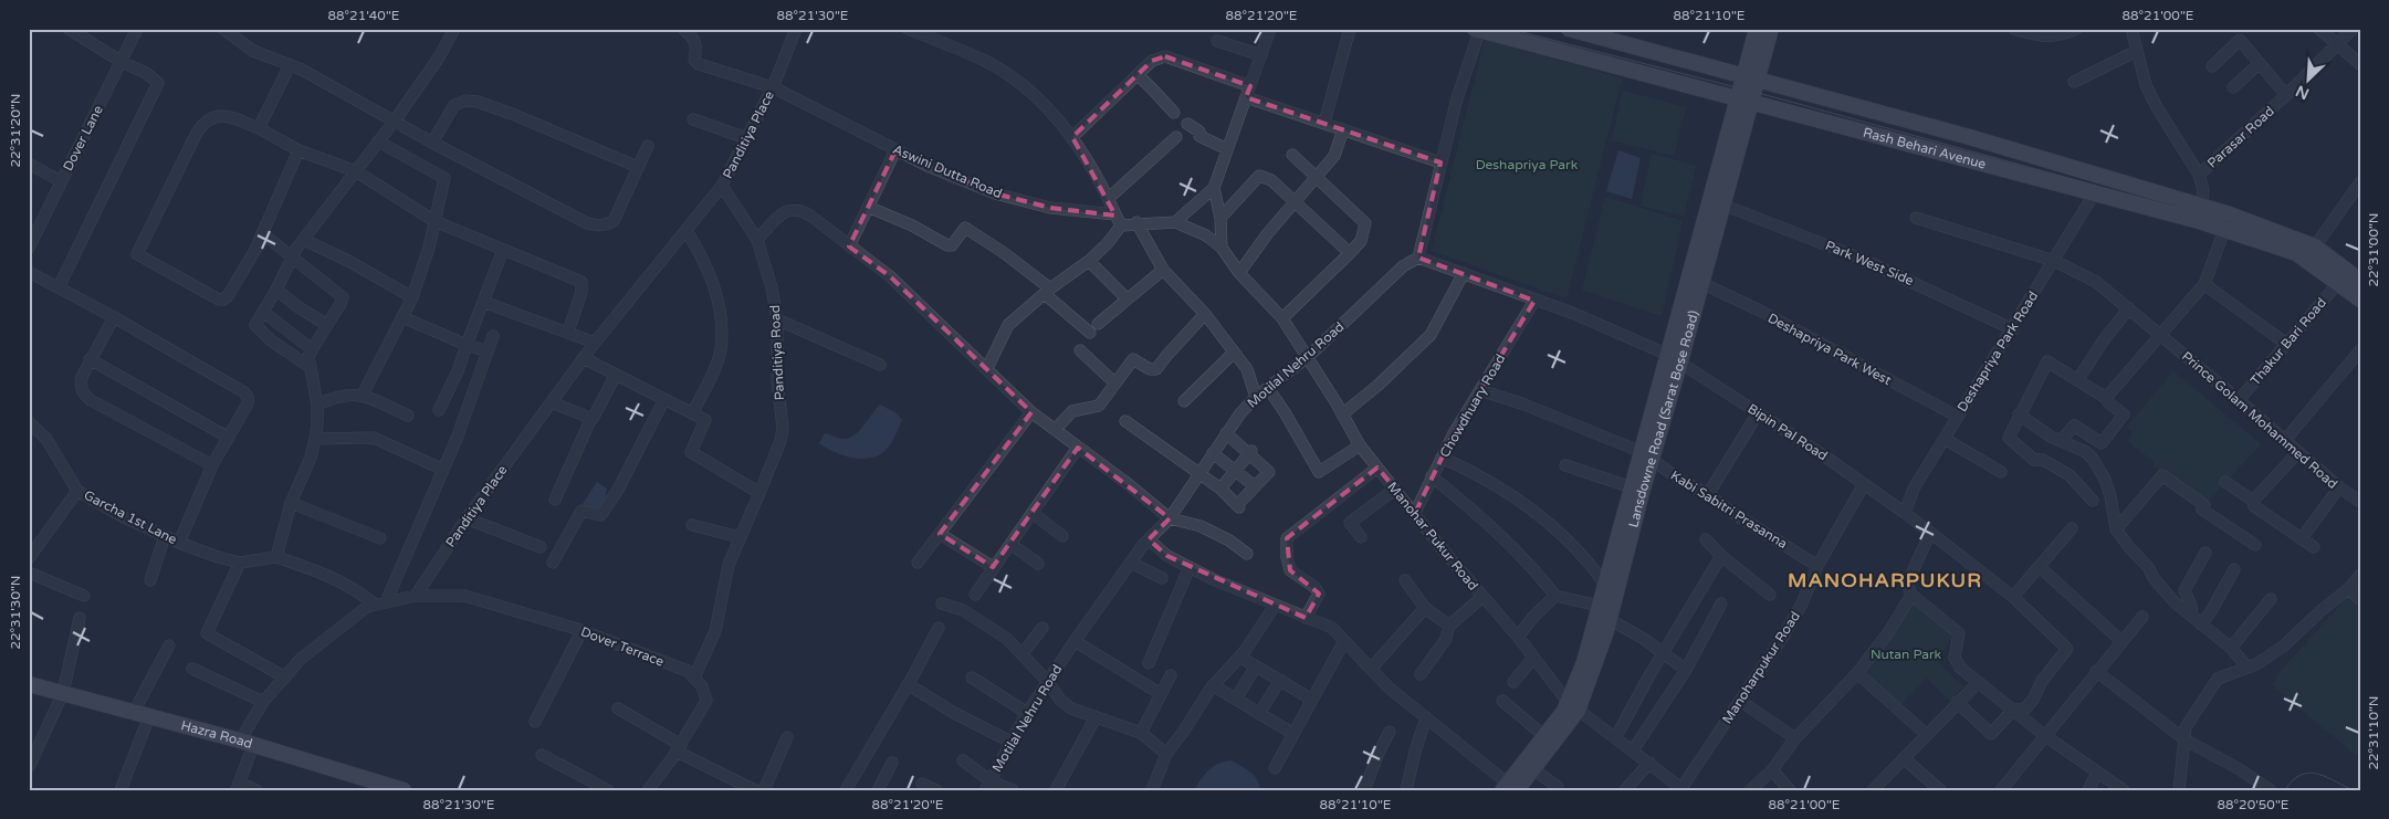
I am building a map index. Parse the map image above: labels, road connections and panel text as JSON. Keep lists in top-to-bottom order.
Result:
{
  "streets": {
    "main road": ["Rash Behari Avenue", "Lansdowne Road (Sarat Bose Road)", "Hazra Road"],
    "street": [
      "Panditiya Place",
      "Parasar Road",
      "Dover Lane",
      "Aswini Dutta Road",
      "Park West Side",
      "Thakur Bari Road",
      "Deshapriya Park West",
      "Deshapriya Park Road",
      "Panditiya Road",
      "Motilal Nehru Road",
      "Chowdhuary Road",
      "Prince Golam Mohammed Road",
      "Bipin Pal Road",
      "Kabi Sabitri Prasanna",
      "Garcha 1st Lane",
      "Manohar Pukur Road",
      "Dover Terrace",
      "Manoharpukur Road"
    ]
  },
  "crossings": [
    ["Panditiya Place", "Aswini Dutta Road"],
    ["Panditiya Place", "Panditiya Road"],
    ["Panditiya Place", "Dover Terrace"],
    ["Rash Behari Avenue", "Thakur Bari Road"],
    ["Rash Behari Avenue", "Deshapriya Park Road"],
    ["Rash Behari Avenue", "Lansdowne Road (Sarat Bose Road)"],
    ["Park West Side", "Deshapriya Park Road"],
    ["Park West Side", "Lansdowne Road (Sarat Bose Road)"],
    ["Thakur Bari Road", "Prince Golam Mohammed Road"],
    ["Deshapriya Park West", "Deshapriya Park Road"],
    ["Deshapriya Park West", "Lansdowne Road (Sarat Bose Road)"],
    ["Deshapriya Park Road", "Bipin Pal Road"],
    ["Panditiya Road", "Dover Terrace"],
    ["Motilal Nehru Road", "Manohar Pukur Road"],
    ["Chowdhuary Road", "Kabi Sabitri Prasanna"],
    ["Chowdhuary Road", "Manohar Pukur Road"],
    ["Lansdowne Road (Sarat Bose Road)", "Bipin Pal Road"],
    ["Lansdowne Road (Sarat Bose Road)", "Kabi Sabitri Prasanna"],
    ["Lansdowne Road (Sarat Bose Road)", "Manohar Pukur Road"],
    ["Bipin Pal Road", "Manoharpukur Road"],
    ["Kabi Sabitri Prasanna", "Manoharpukur Road"],
    ["Manohar Pukur Road", "Manoharpukur Road"]
  ],
  "districts": ["MANOHARPUKUR"],
  "parks": ["Deshapriya Park", "Nutan Park"],
  "north": "bottom left",
  "coordinates": [
    "88°21'40\"E",
    "88°21'30\"E",
    "88°21'20\"E",
    "88°21'10\"E",
    "88°21'00\"E",
    "22°31'20\"N",
    "22°31'00\"N",
    "22°31'30\"N",
    "22°31'10\"N",
    "88°20'50\"E"
  ]
}
